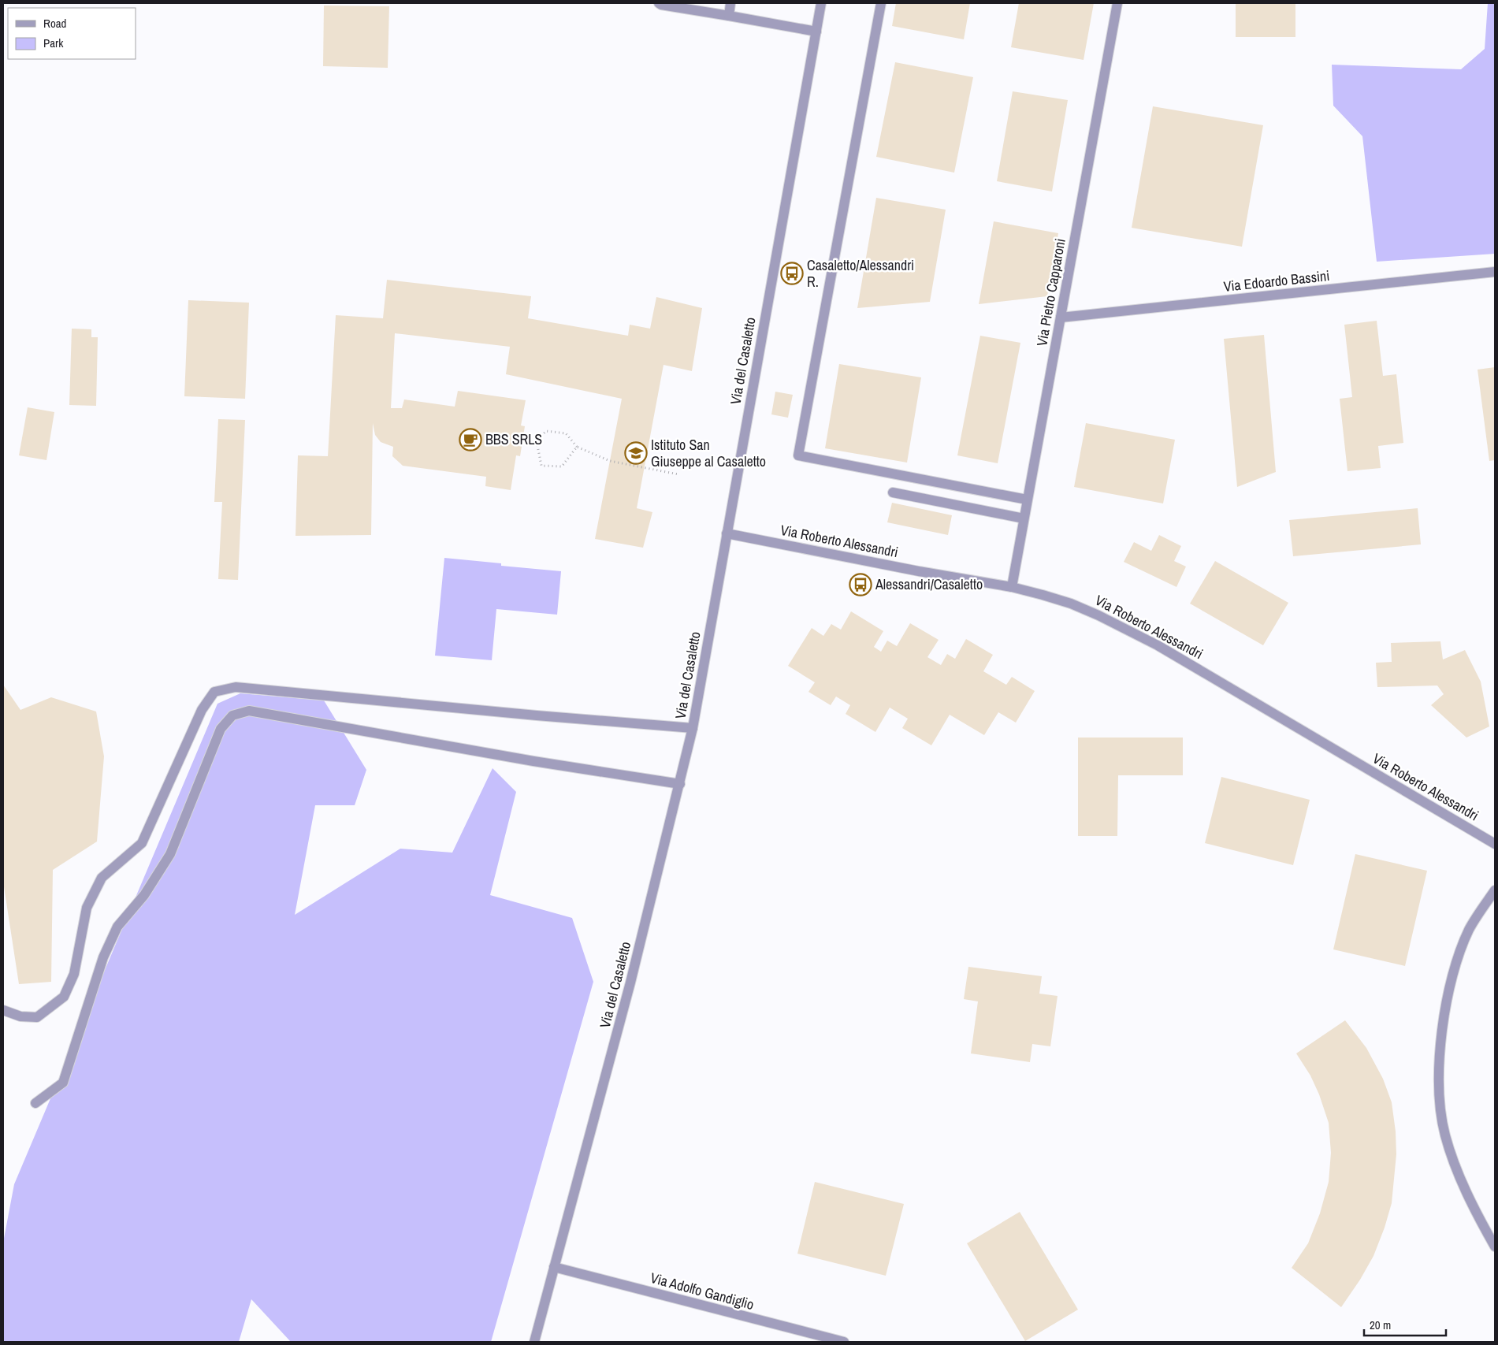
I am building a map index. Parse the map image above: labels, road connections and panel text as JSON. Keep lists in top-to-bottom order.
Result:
{
  "streets": {
    "street": [
      "Via Edoardo Bassini",
      "Via Pietro Capparoni",
      "Via del Casaletto",
      "Via Roberto Alessandri",
      "Via Adolfo Gandiglio"
    ]
  },
  "crossings": [
    ["Via Edoardo Bassini", "Via Pietro Capparoni"],
    ["Via Pietro Capparoni", "Via Roberto Alessandri"],
    ["Via del Casaletto", "Via Roberto Alessandri"],
    ["Via del Casaletto", "Via Adolfo Gandiglio"]
  ],
  "places": {
    "bus stop": ["Casaletto/Alessandri R.", "Alessandri/Casaletto"],
    "cafe": ["BBS SRLS"],
    "school or university": ["Istituto San Giuseppe al Casaletto"]
  },
  "legend": ["Road", "Park"],
  "scale_bar": "20 m"
}
